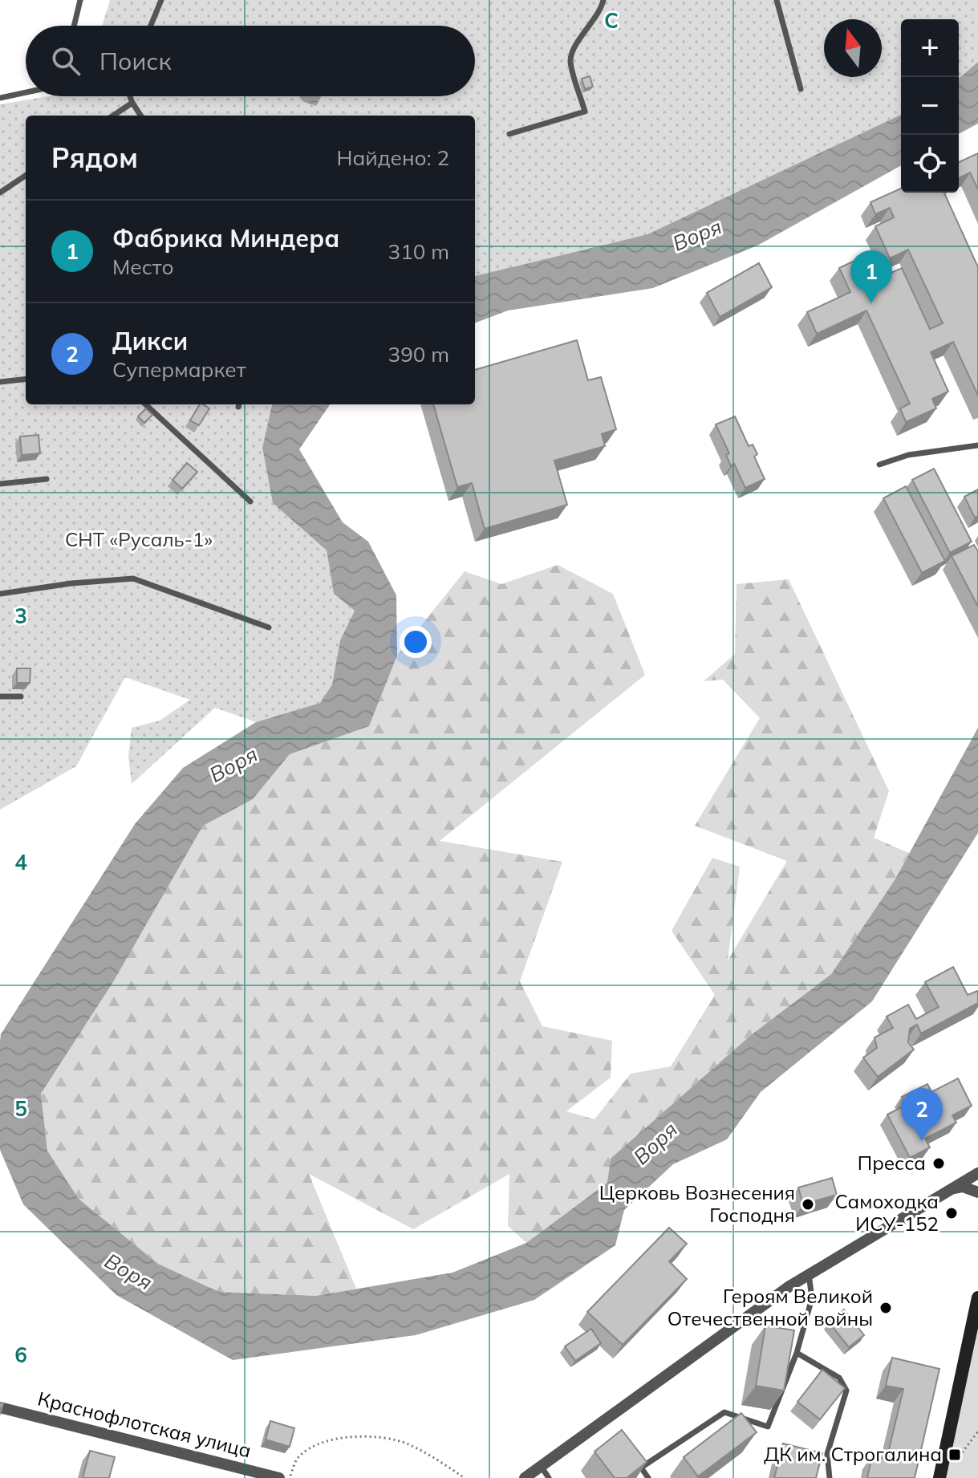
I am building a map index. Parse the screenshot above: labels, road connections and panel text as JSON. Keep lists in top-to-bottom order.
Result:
{
  "streets": {
    "street": ["Краснофлотская улица"]
  },
  "water": ["Воря"],
  "parks": ["СНТ «Русаль-1»"],
  "places": {
    "other": [
      "Пресса",
      "Церковь Вознесения Господня",
      "Самоходка ИСУ-152",
      "Героям Великой Отечественной войны"
    ],
    "transit": ["ДК им. Строгалина"]
  },
  "north": "top",
  "page": {
    "map_buttons": ["+", "−"],
    "search": "Поиск",
    "heading": ["Рядом", "Найдено: 2"],
    "list": [
      {
        "mark": "1",
        "name": "Фабрика Миндера",
        "note": "Место",
        "value": "310 m"
      },
      {
        "mark": "2",
        "name": "Дикси",
        "note": "Супермаркет",
        "value": "390 m"
      }
    ],
    "pins": ["1", "2"]
  },
  "grid": {
    "columns": ["C"],
    "rows": [
      "3",
      "4",
      "5",
      "6"
    ]
  }
}
